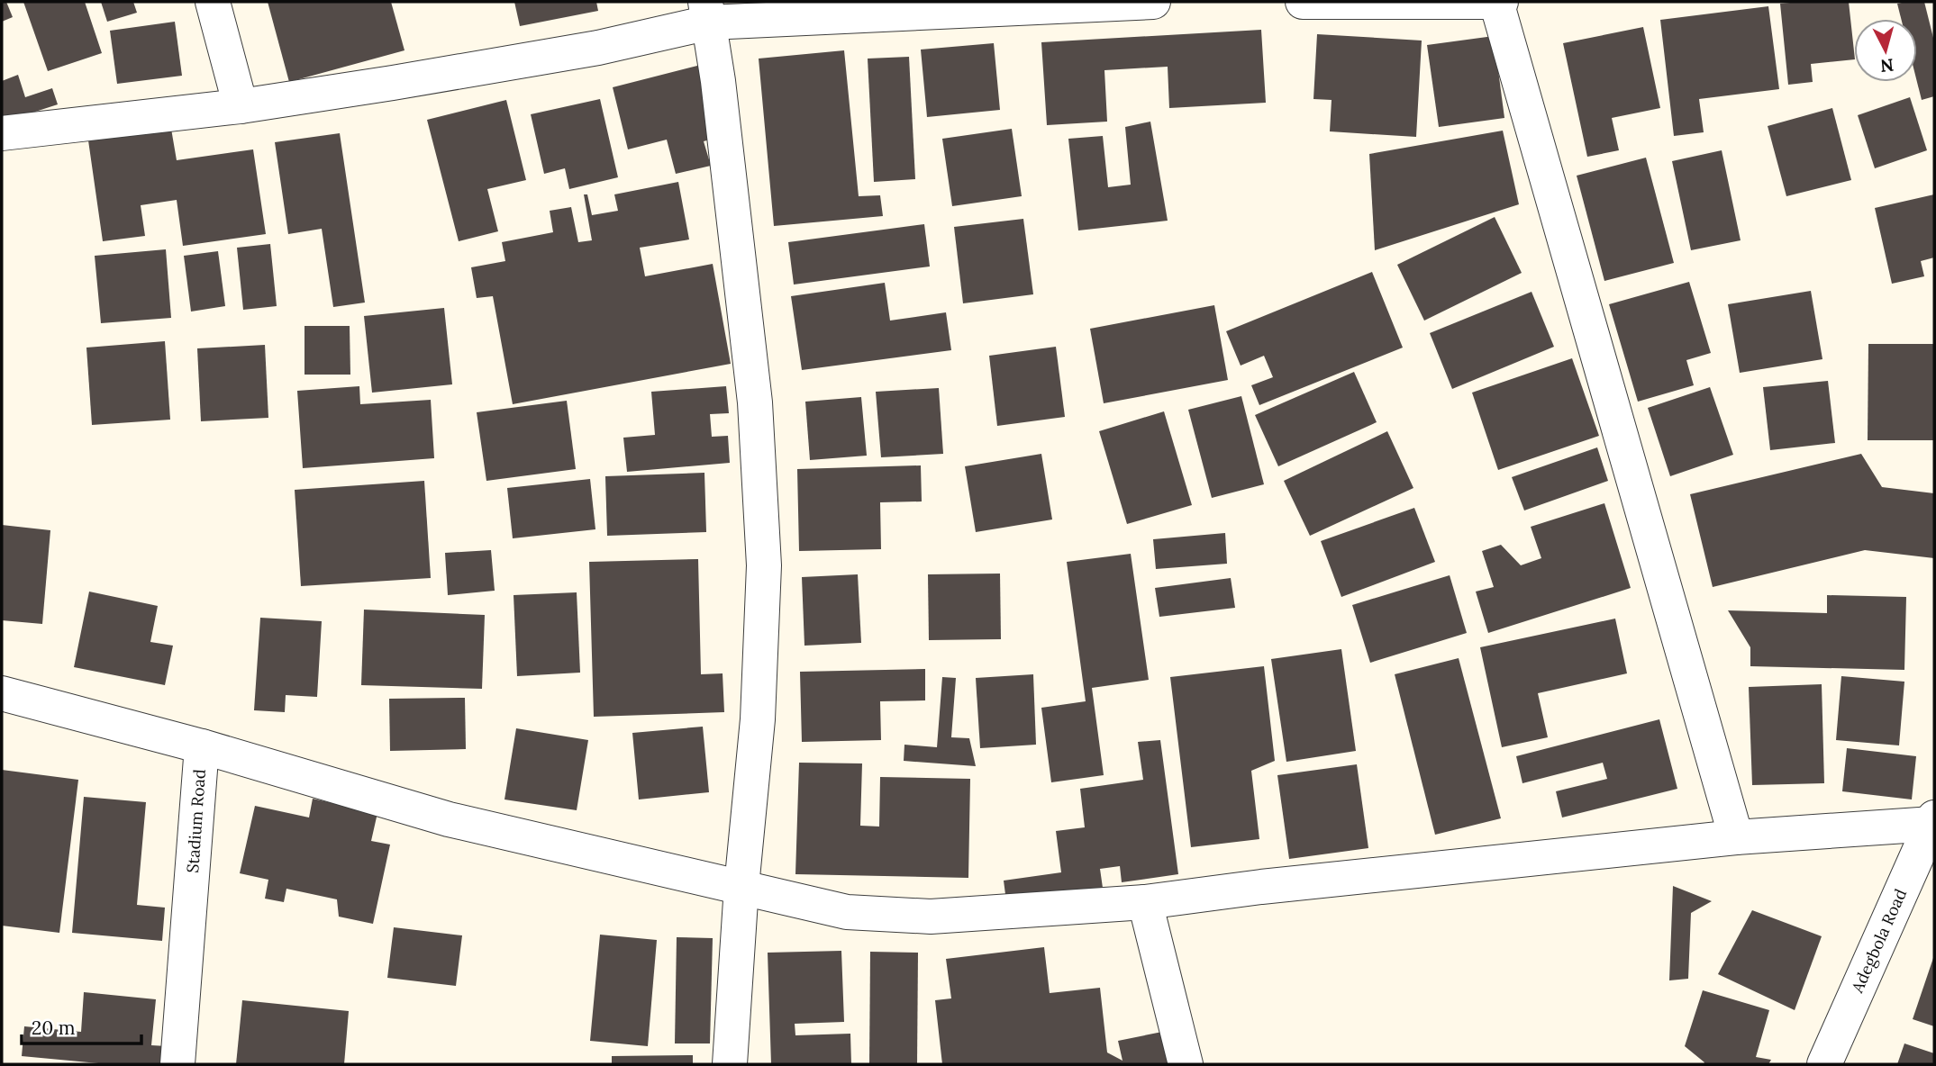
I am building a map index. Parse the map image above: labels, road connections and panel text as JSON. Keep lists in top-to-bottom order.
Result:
{
  "streets": {
    "street": ["Stadium Road", "Adegbola Road"]
  },
  "scale_bar": "20 m",
  "north": "bottom"
}
